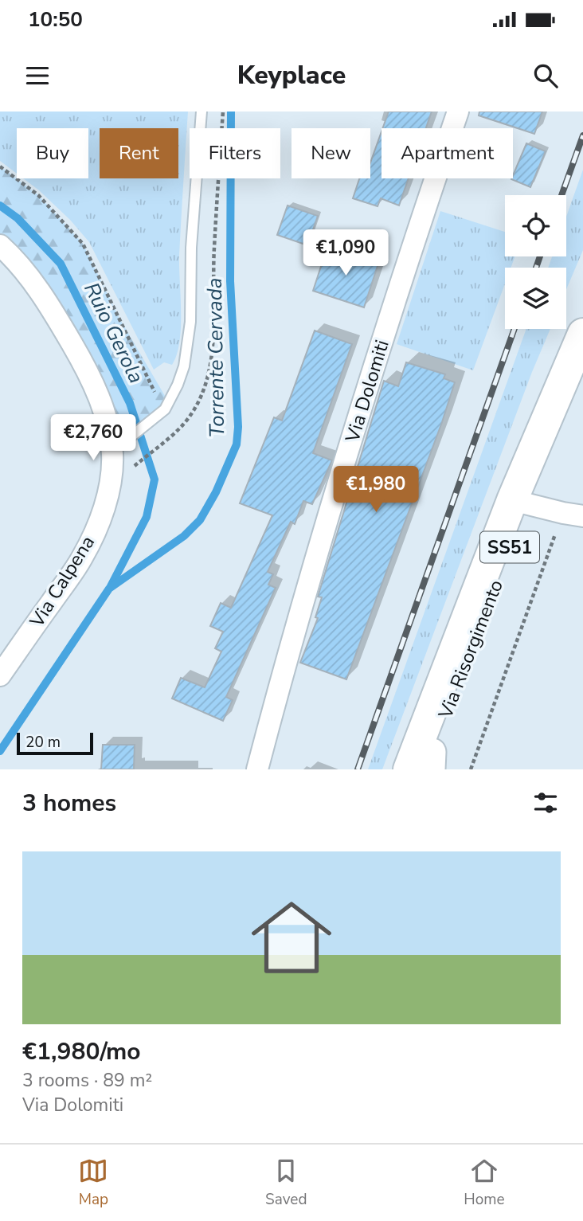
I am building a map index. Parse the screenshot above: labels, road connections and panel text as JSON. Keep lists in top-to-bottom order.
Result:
{
  "streets": {
    "main road": ["SS51", "Via Risorgimento"],
    "street": ["Via Dolomiti", "Via Calpena"]
  },
  "water": ["Ruio Gerola", "Torrente Cervada"],
  "scale_bar": "20 m",
  "page": {
    "status": "10:50",
    "header": "Keyplace",
    "chip": [
      "Buy",
      "Rent",
      "Filters",
      "New",
      "Apartment"
    ],
    "price": ["€1,090", "€2,760", "€1,980"],
    "scale": "20 m",
    "heading": "3 homes",
    "list": [
      {
        "name": "€1,980/mo",
        "note": "3 rooms · 89 m² · Via Dolomiti"
      }
    ],
    "tabs": ["Map", "Saved", "Home"]
  }
}
